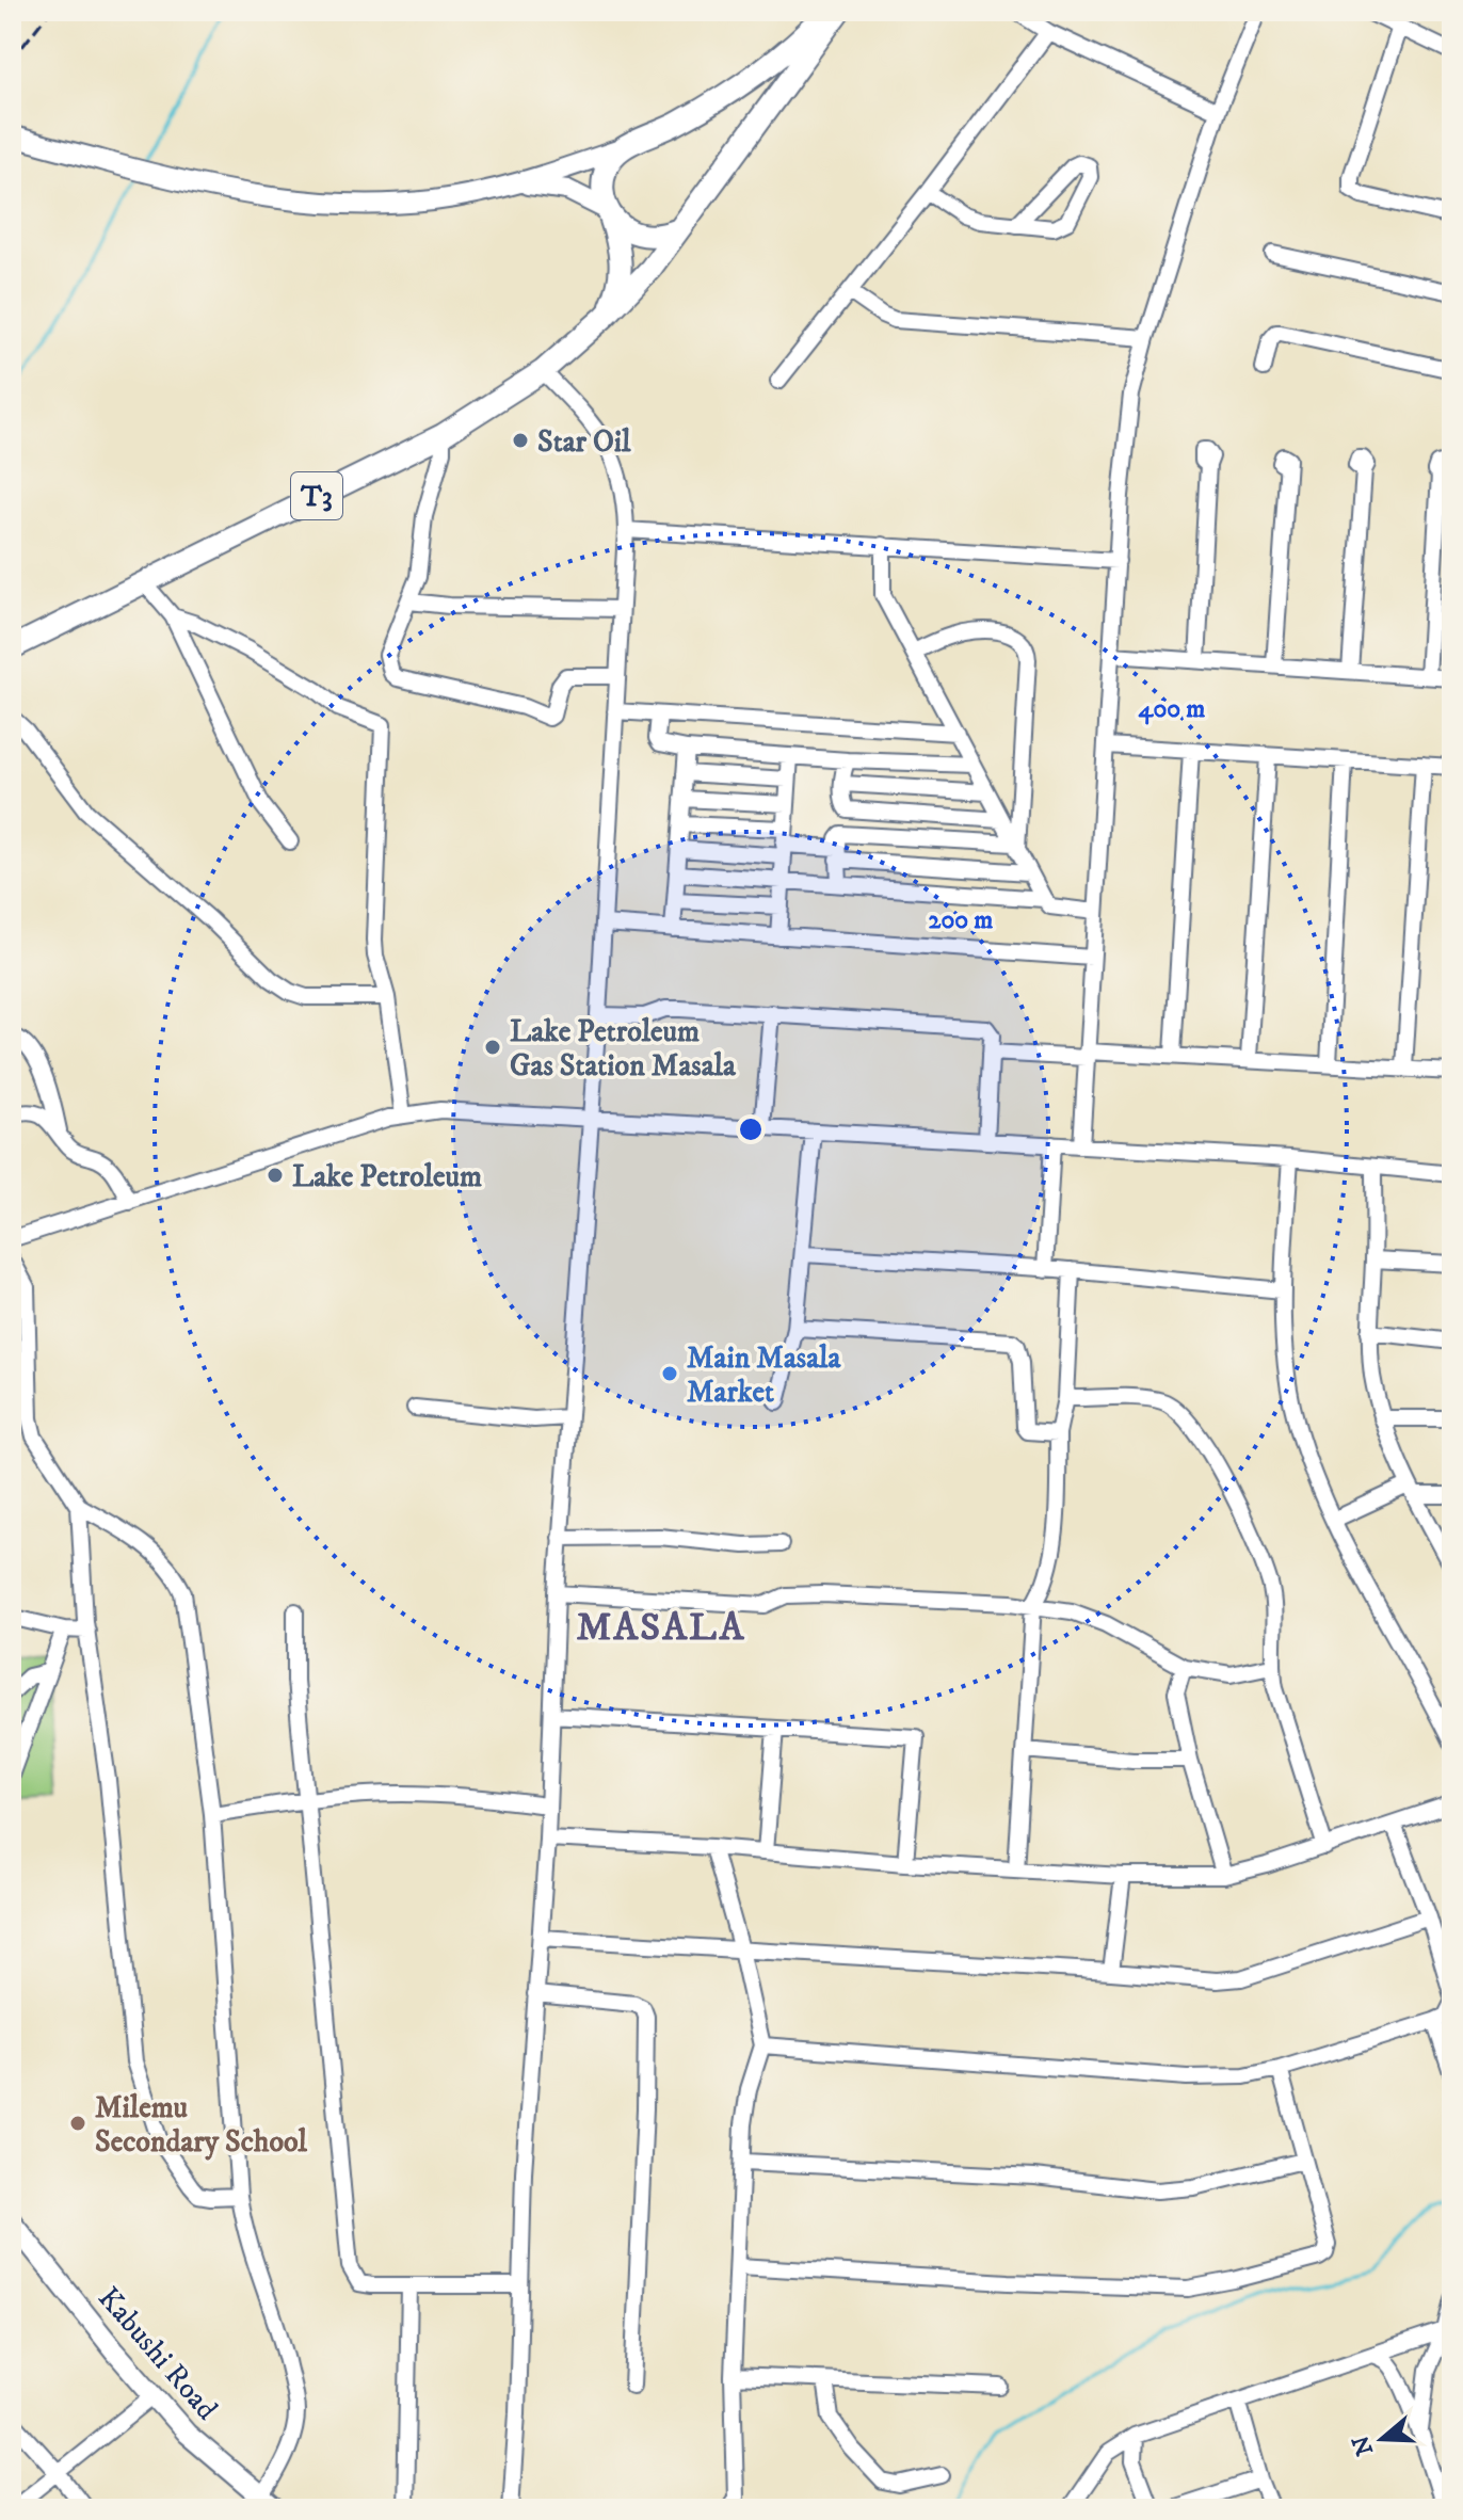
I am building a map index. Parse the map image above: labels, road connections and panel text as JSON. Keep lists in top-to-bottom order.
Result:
{
  "streets": {
    "highway": ["T3"],
    "main road": ["Kabushi Road"]
  },
  "districts": ["MASALA"],
  "places": [
    "Star Oil",
    "Lake Petroleum Gas Station Masala",
    "Lake Petroleum",
    "Main Masala Market",
    "Milemu Secondary School"
  ],
  "north": "left",
  "rings": ["400 m", "200 m"]
}
